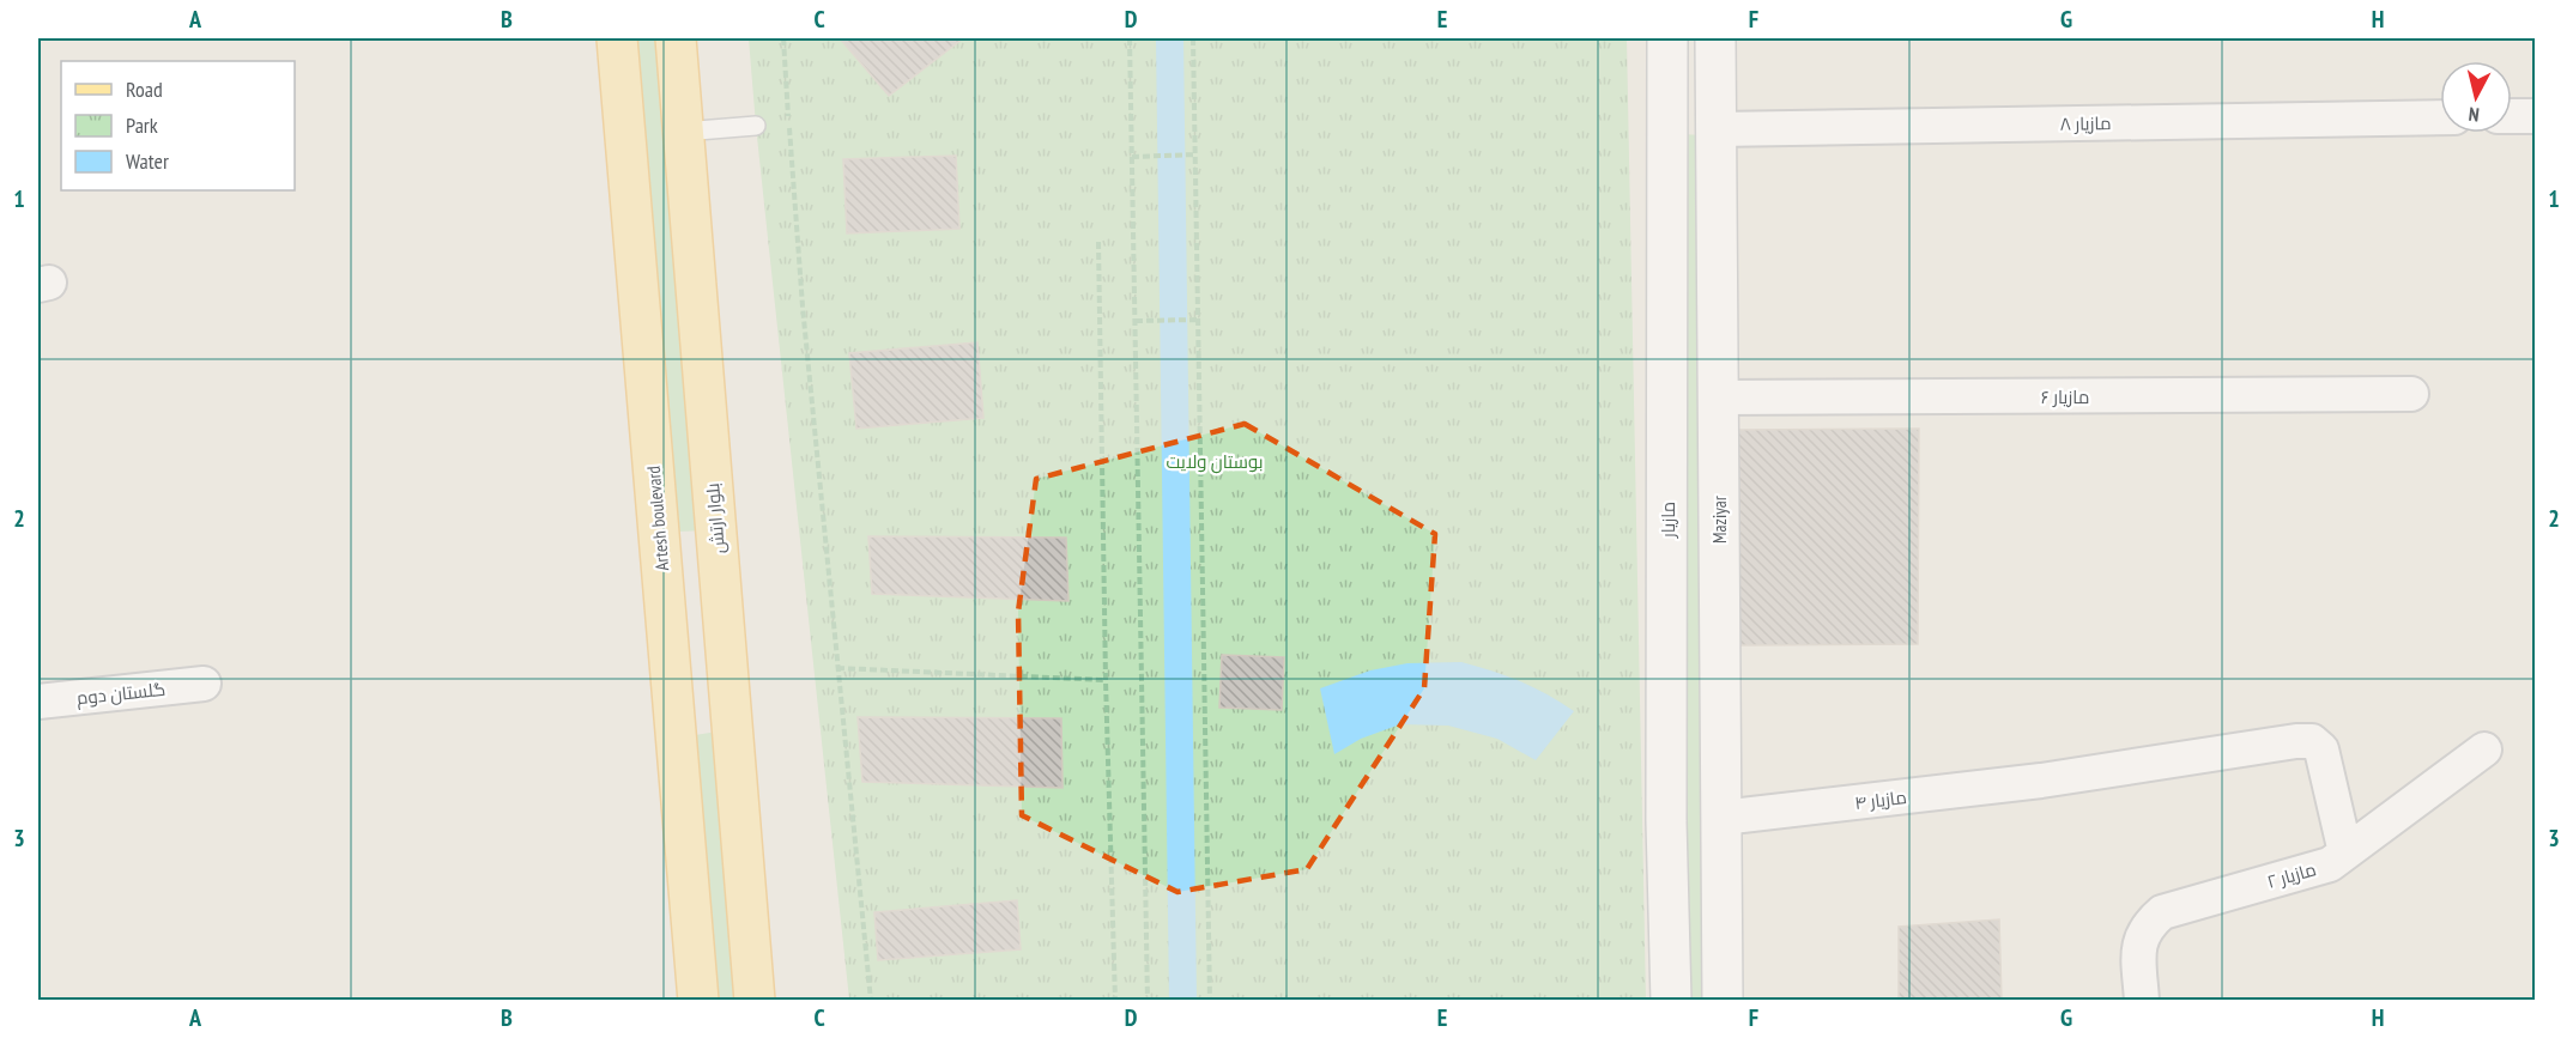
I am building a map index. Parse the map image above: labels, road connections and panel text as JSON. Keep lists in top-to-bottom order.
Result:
{
  "streets": {
    "main road": [
      "Artesh boulevard",
      "بلوار ارتش",
      "مازیار",
      "Maziyar"
    ],
    "street": [
      "مازیار ٨",
      "مازیار ۶",
      "گلستان دوم",
      "مازیار ۴",
      "مازیار ۲"
    ]
  },
  "crossings": [
    ["مازیار ٨", "Maziyar"],
    ["مازیار ۶", "Maziyar"],
    ["Maziyar", "مازیار ۴"],
    ["مازیار ۴", "مازیار ۲"]
  ],
  "parks": ["بوستان ولایت"],
  "legend": ["Road", "Park", "Water"],
  "north": "bottom",
  "grid": {
    "columns": [
      "A",
      "B",
      "C",
      "D",
      "E",
      "F",
      "G",
      "H"
    ],
    "rows": ["1", "2", "3"]
  }
}
